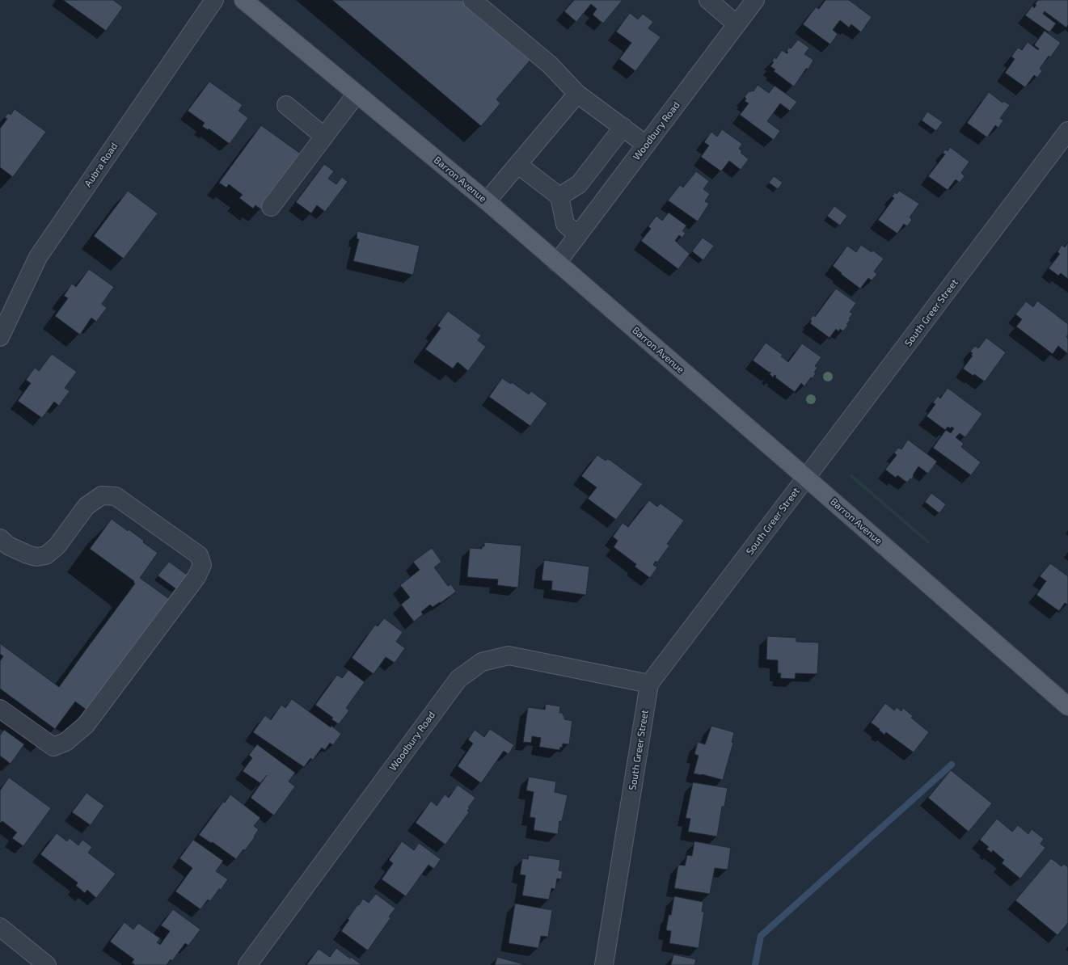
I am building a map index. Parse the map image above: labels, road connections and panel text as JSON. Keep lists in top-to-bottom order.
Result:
{
  "streets": {
    "main road": ["Barron Avenue"],
    "street": ["Woodbury Road", "Aubra Road", "South Greer Street"]
  },
  "crossings": [
    ["Woodbury Road", "Barron Avenue"],
    ["Woodbury Road", "South Greer Street"],
    ["Barron Avenue", "South Greer Street"]
  ]
}
